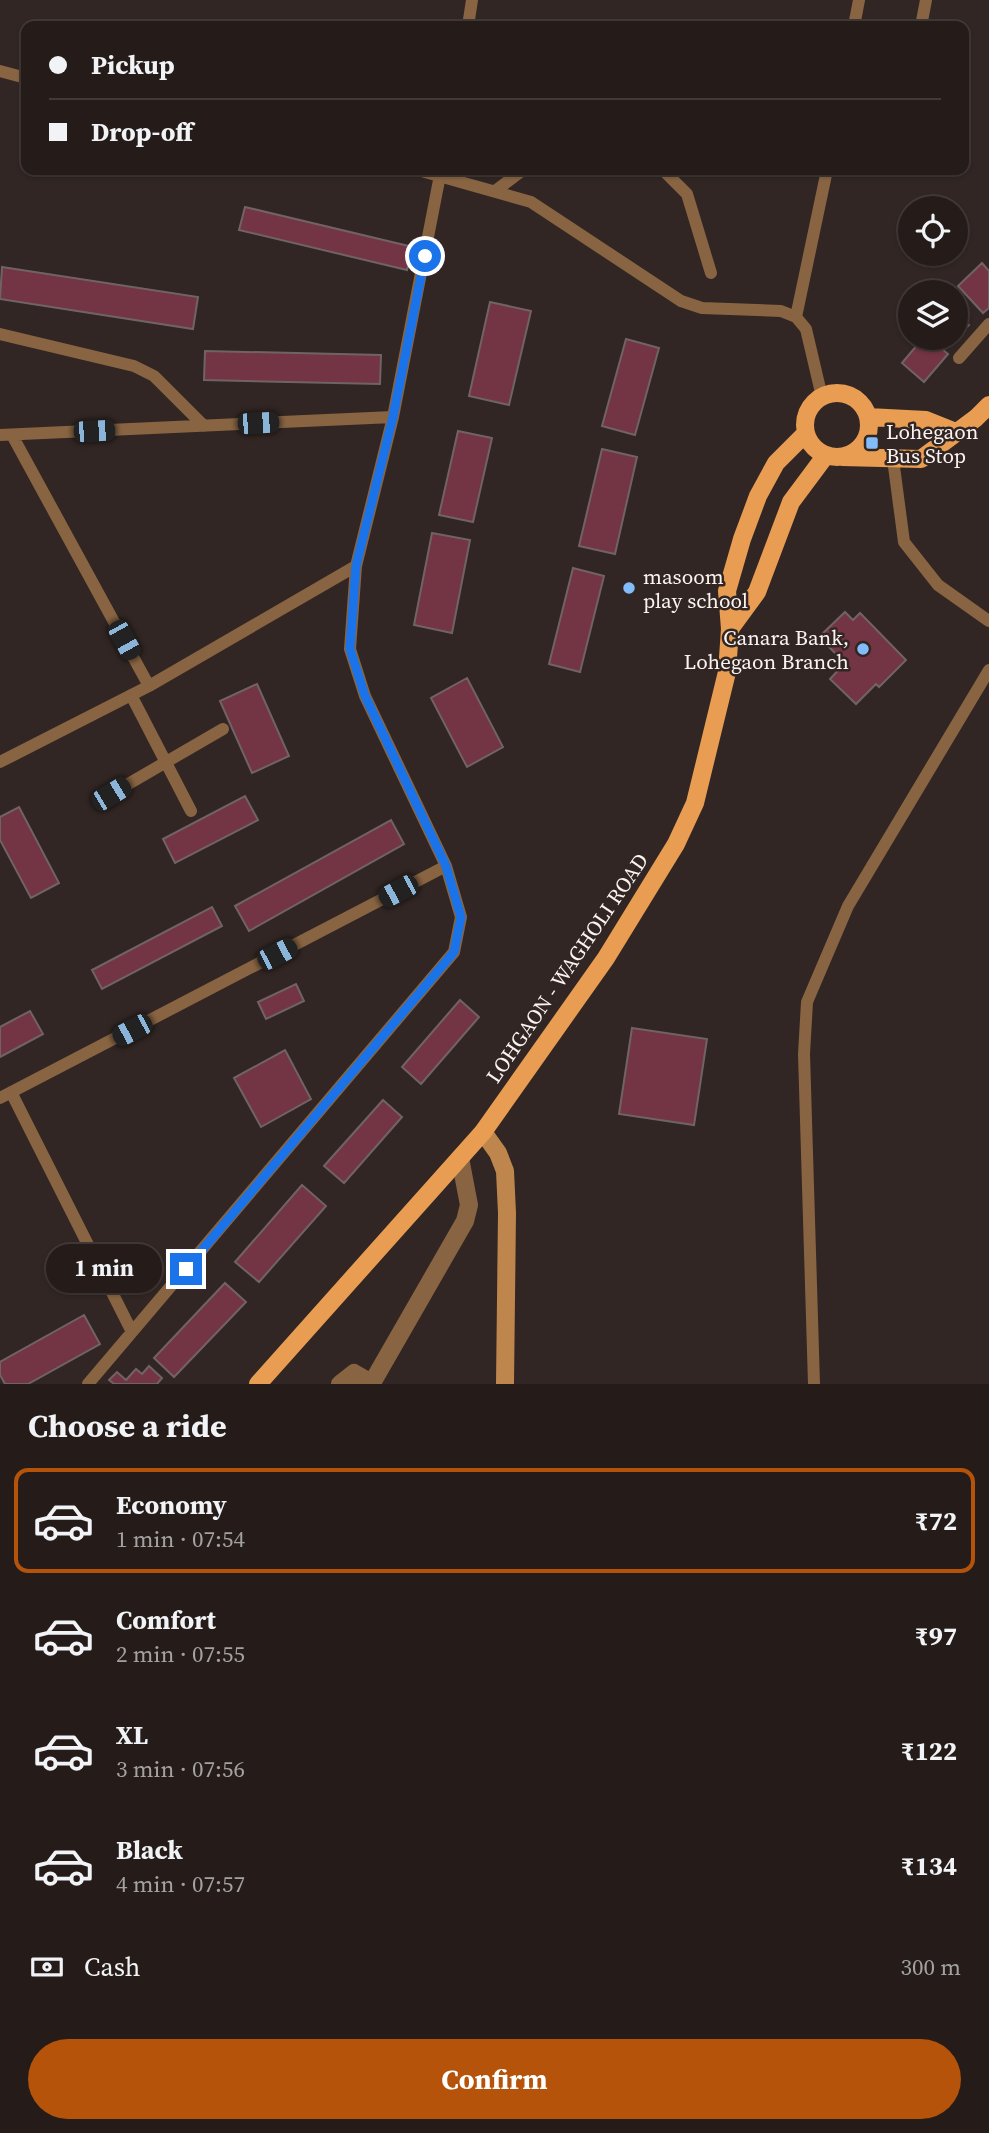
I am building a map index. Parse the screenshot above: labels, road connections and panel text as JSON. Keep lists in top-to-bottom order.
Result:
{
  "streets": {
    "main road": ["LOHGAON - WAGHOLI ROAD"]
  },
  "places": {
    "transit": ["Lohegaon Bus Stop"],
    "other": ["masoom play school", "Canara Bank, Lohegaon Branch"]
  },
  "page": {
    "banner": ["Pickup", "Drop-off"],
    "bubble": "1 min",
    "heading": "Choose a ride",
    "list": [
      {
        "name": "Economy",
        "note": "1 min · 07:54",
        "value": "₹72"
      },
      {
        "name": "Comfort",
        "note": "2 min · 07:55",
        "value": "₹97"
      },
      {
        "name": "XL",
        "note": "3 min · 07:56",
        "value": "₹122"
      },
      {
        "name": "Black",
        "note": "4 min · 07:57",
        "value": "₹134"
      }
    ],
    "pay": ["Cash", "300 m"],
    "buttons": "Confirm"
  }
}
